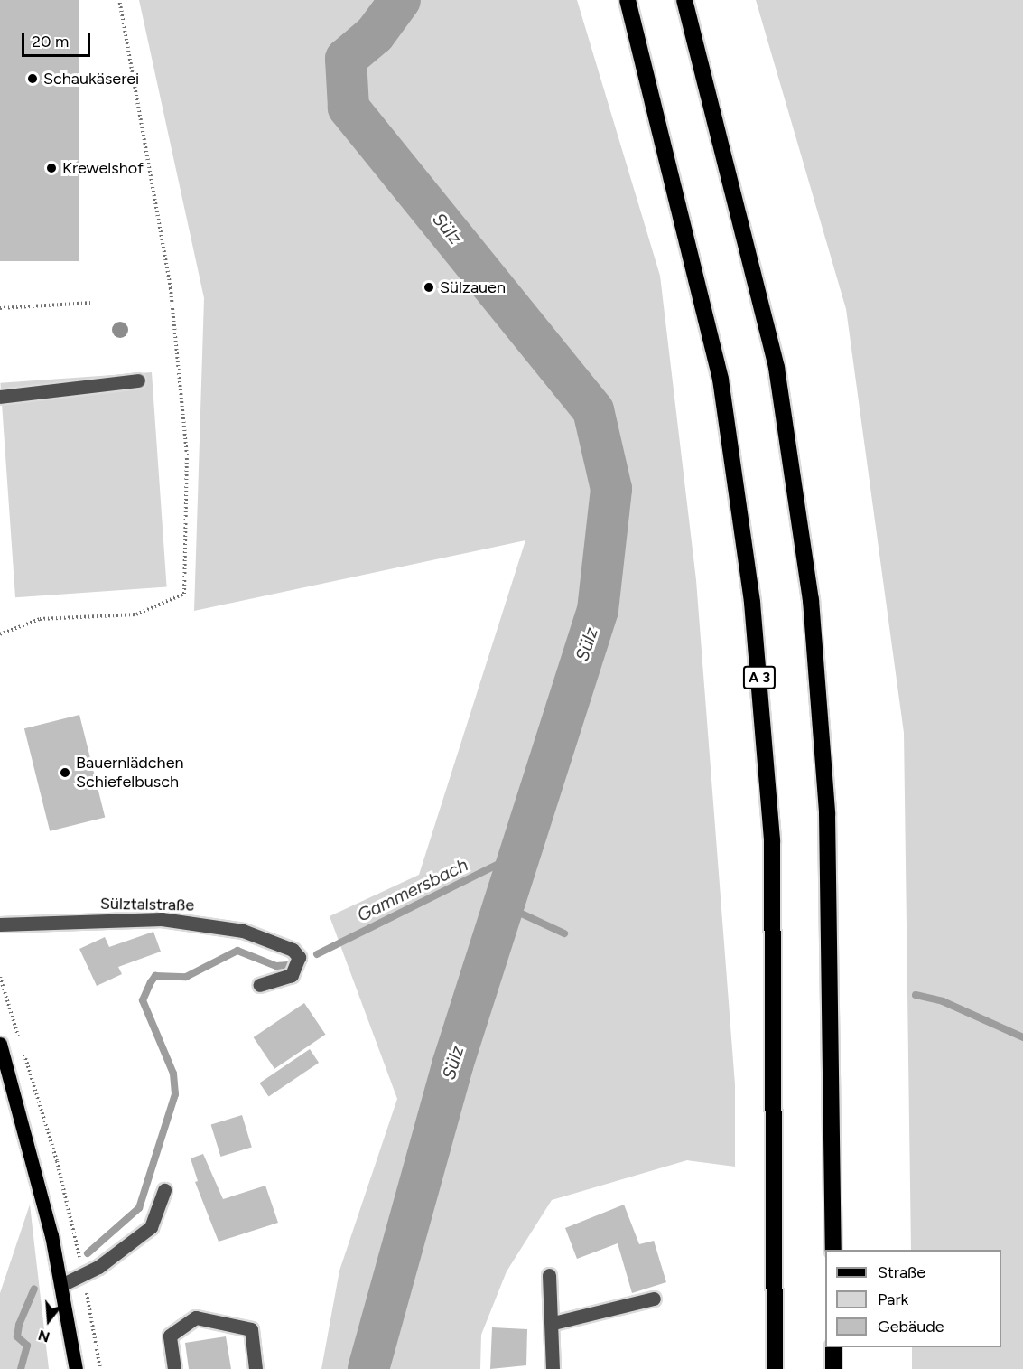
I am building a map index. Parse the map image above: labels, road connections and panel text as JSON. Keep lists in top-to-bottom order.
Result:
{
  "streets": {
    "highway": ["A 3"],
    "street": ["Sülztalstraße"]
  },
  "water": ["Sülz", "Gammersbach"],
  "places": [
    "Schaukäserei",
    "Krewelshof",
    "Sülzauen",
    "Bauernlädchen Schiefelbusch"
  ],
  "legend": ["Straße", "Park", "Gebäude"],
  "scale_bar": "20 m",
  "north": "bottom"
}
